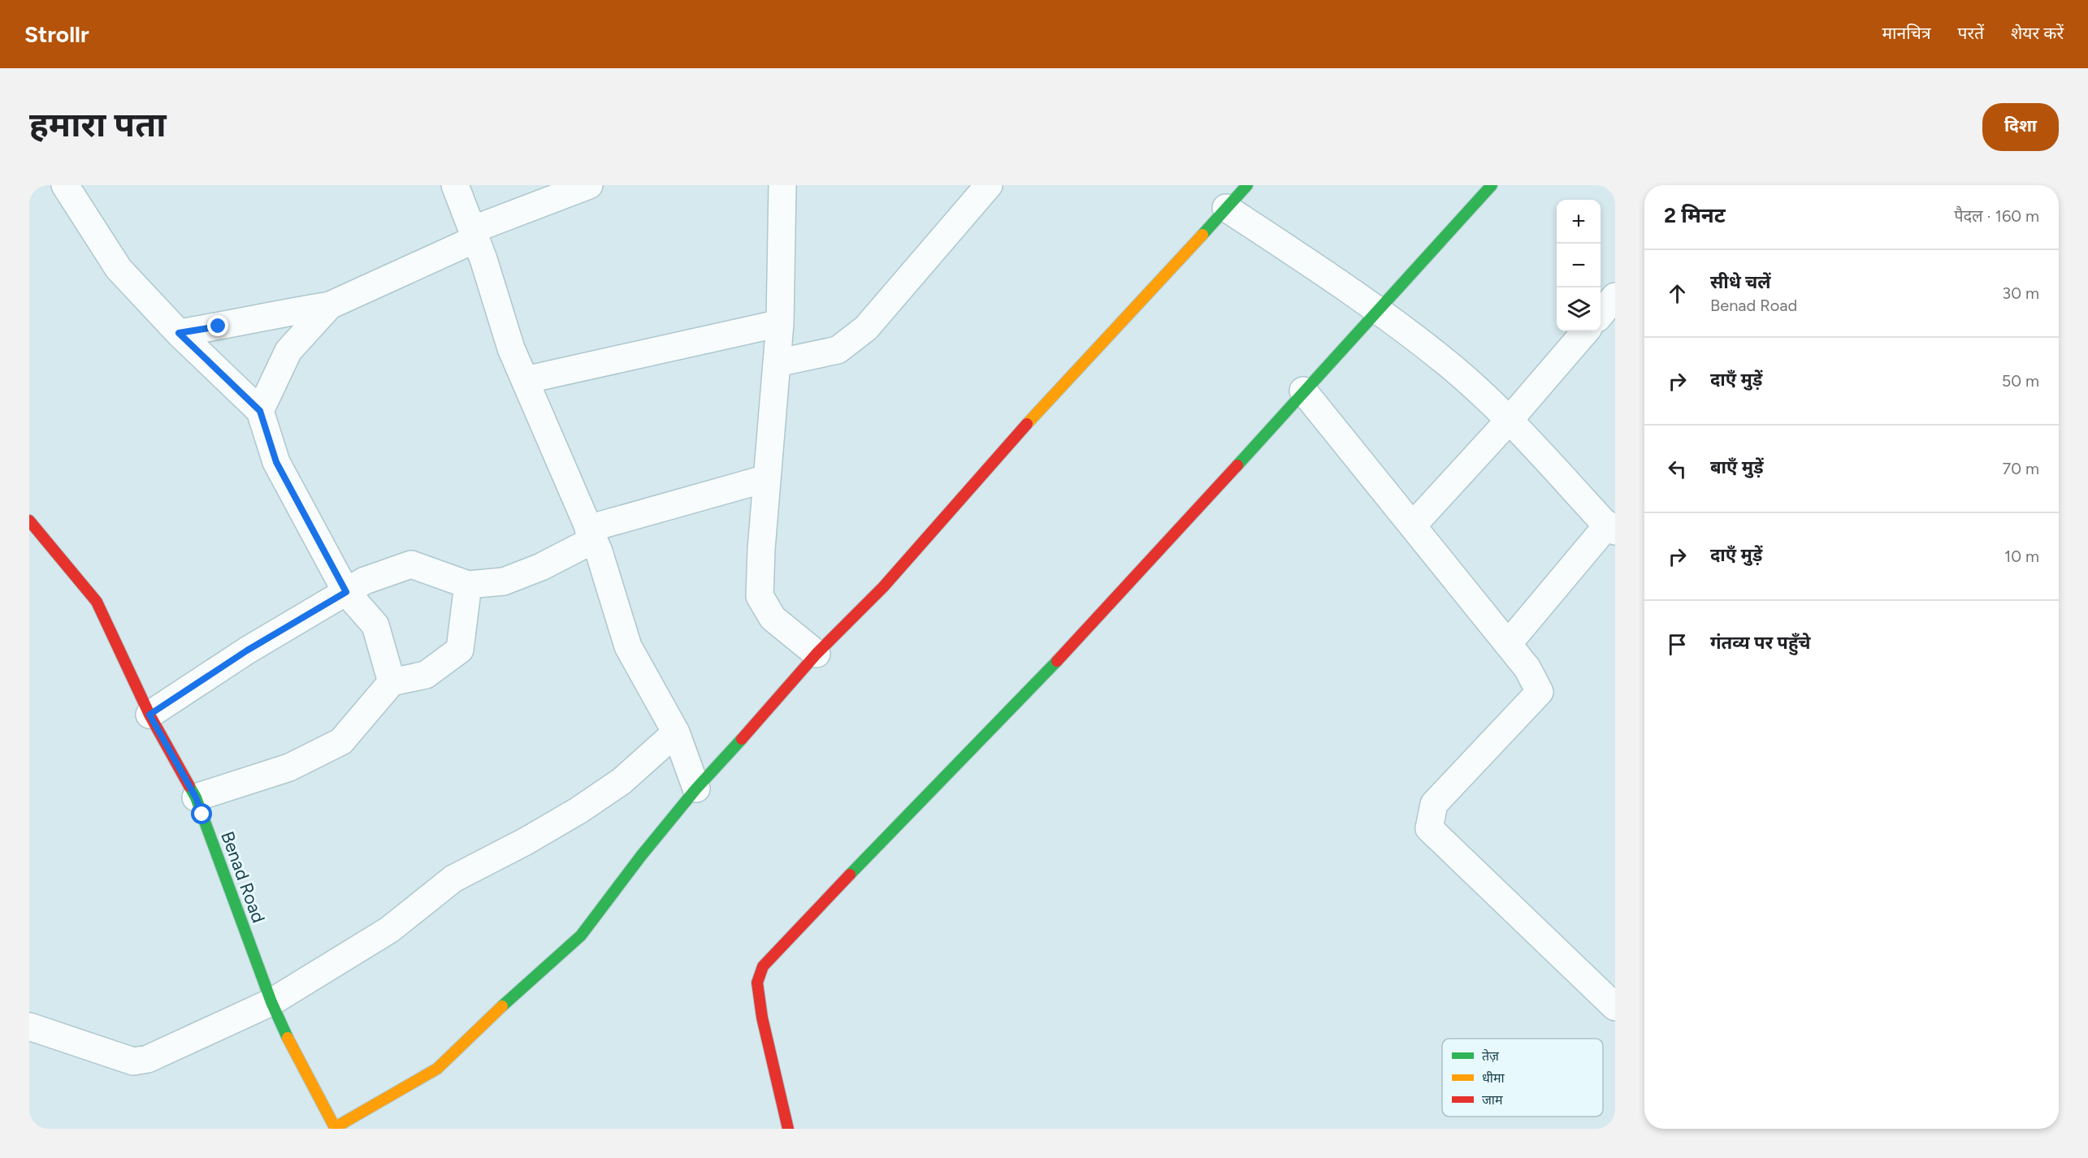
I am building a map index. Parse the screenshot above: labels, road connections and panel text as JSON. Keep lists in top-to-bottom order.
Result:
{
  "streets": {
    "street": ["Benad Road"]
  },
  "legend": ["तेज़", "धीमा", "जाम"],
  "page": {
    "header": "Strollr",
    "nav": ["मानचित्र", "परतें", "शेयर करें"],
    "buttons": "दिशा",
    "title": "हमारा पता",
    "heading": ["2 मिनट", "पैदल · 160 m"],
    "map_buttons": ["+", "−"],
    "list": [
      ["सीधे चलें", "Benad Road", "30 m"],
      ["दाएँ मुड़ें", "50 m"],
      ["बाएँ मुड़ें", "70 m"],
      ["दाएँ मुड़ें", "10 m"],
      "गंतव्य पर पहुँचे"
    ]
  }
}
